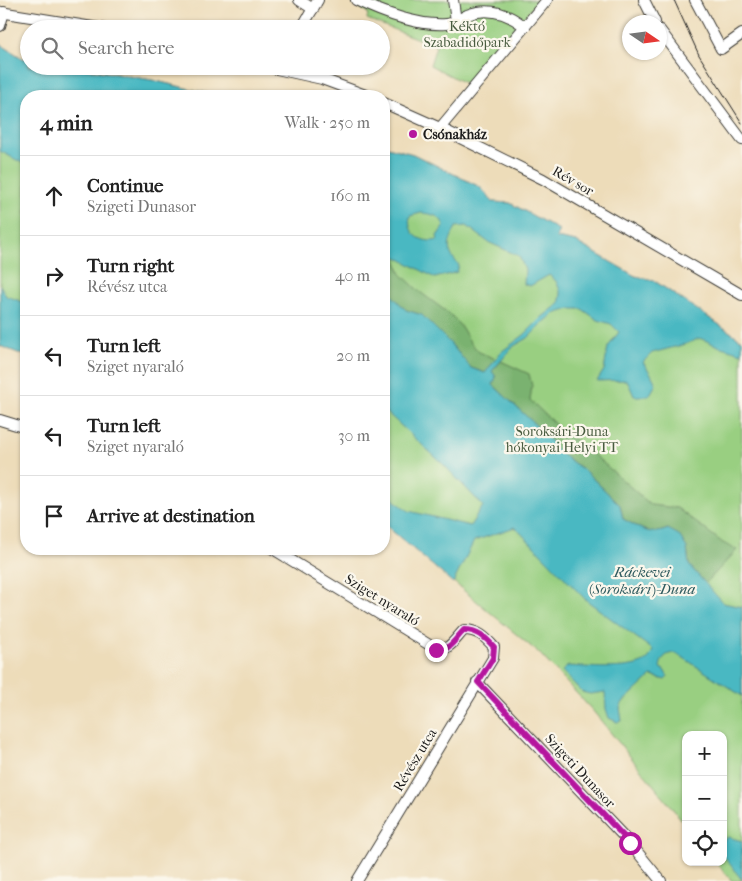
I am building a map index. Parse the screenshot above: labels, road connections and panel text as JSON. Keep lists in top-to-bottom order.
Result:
{
  "streets": {
    "street": [
      "Rév sor",
      "Sziget nyaraló",
      "Révész utca",
      "Szigeti Dunasor"
    ]
  },
  "crossings": [
    ["Sziget nyaraló", "Révész utca"],
    ["Révész utca", "Szigeti Dunasor"]
  ],
  "water": ["Ráckevei (Soroksári)-Duna"],
  "parks": ["Kéktó Szabadidőpark", "Soroksári-Duna hókonyai Helyi TT"],
  "places": ["Csónakház"],
  "north": "right",
  "page": {
    "search": "Search here",
    "heading": ["4 min", "Walk · 250 m"],
    "list": [
      ["Continue", "Szigeti Dunasor", "160 m"],
      ["Turn right", "Révész utca", "40 m"],
      ["Turn left", "Sziget nyaraló", "20 m"],
      ["Turn left", "Sziget nyaraló", "30 m"],
      "Arrive at destination"
    ],
    "map_buttons": ["+", "−"]
  }
}
